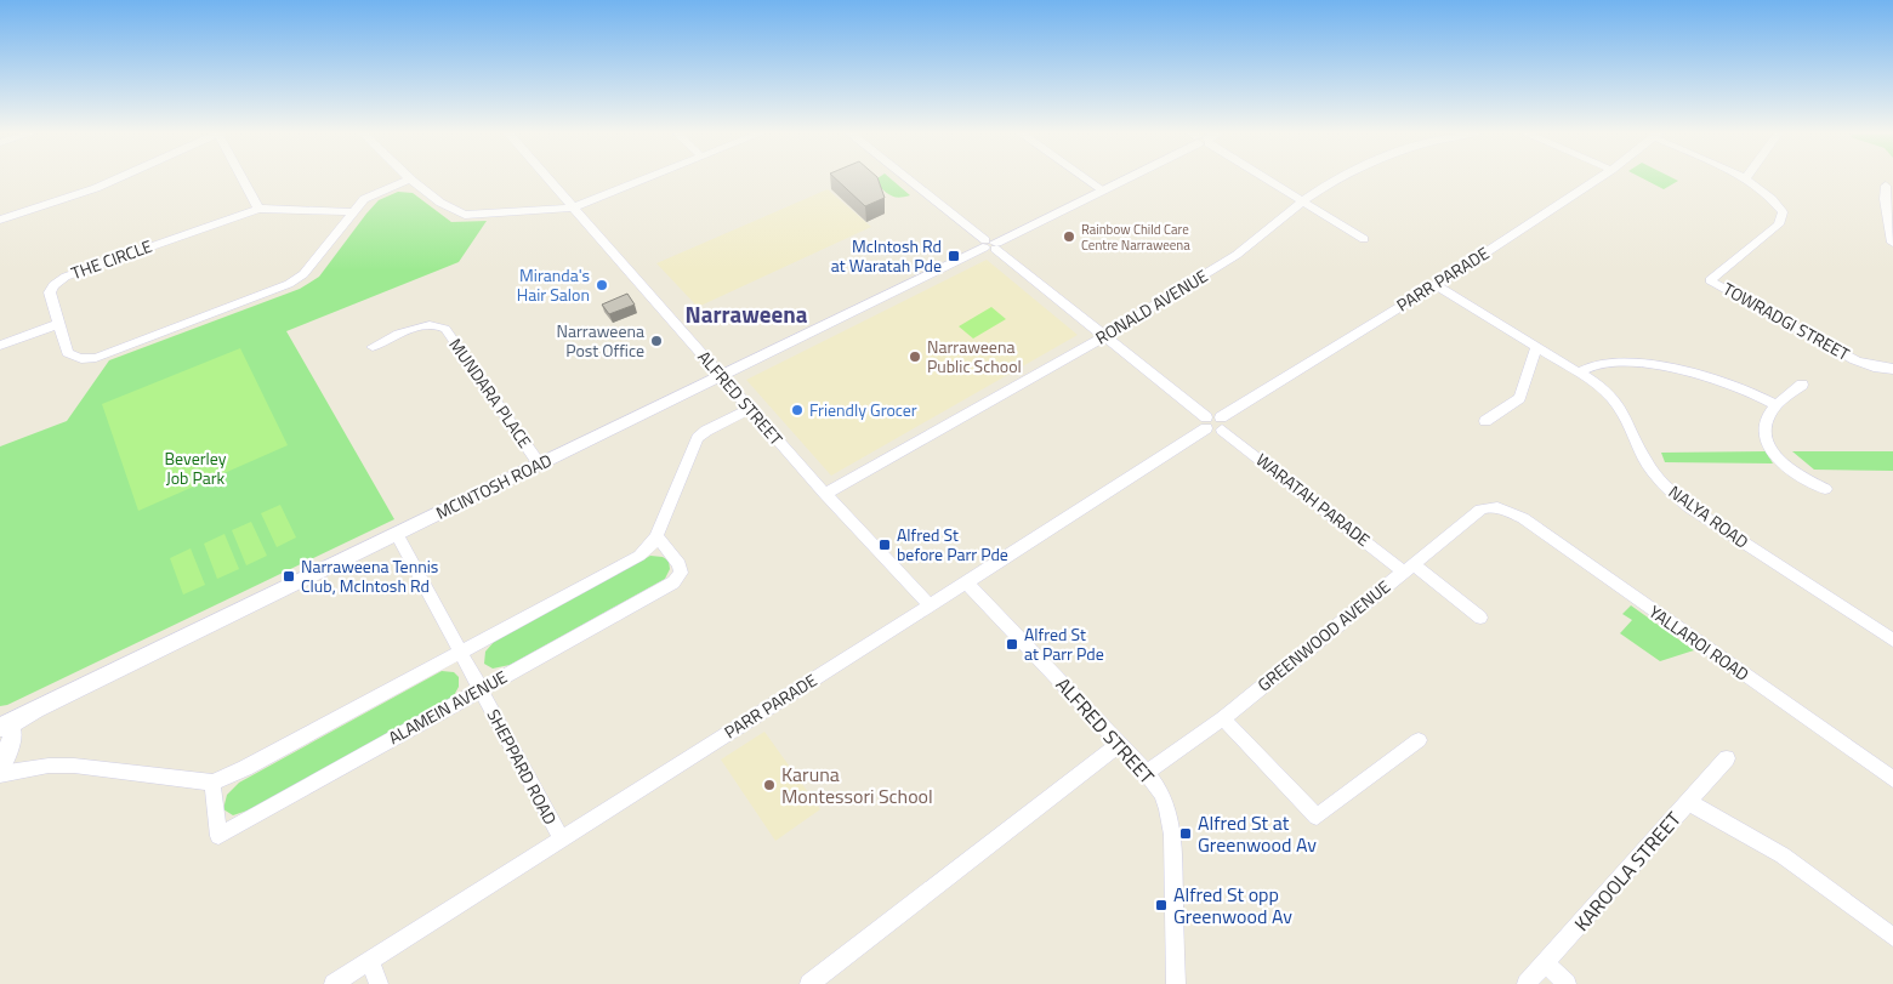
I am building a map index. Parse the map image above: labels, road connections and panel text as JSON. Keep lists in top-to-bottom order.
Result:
{
  "streets": {
    "street": [
      "THE CIRCLE",
      "PARR PARADE",
      "RONALD AVENUE",
      "TOWRADGI STREET",
      "MUNDARA PLACE",
      "ALFRED STREET",
      "MCINTOSH ROAD",
      "WARATAH PARADE",
      "NALYA ROAD",
      "GREENWOOD AVENUE",
      "YALLAROI ROAD",
      "ALAMEIN AVENUE",
      "SHEPPARD ROAD",
      "KAROOLA STREET"
    ]
  },
  "crossings": [
    ["PARR PARADE", "ALFRED STREET"],
    ["PARR PARADE", "WARATAH PARADE"],
    ["PARR PARADE", "NALYA ROAD"],
    ["PARR PARADE", "SHEPPARD ROAD"],
    ["RONALD AVENUE", "ALFRED STREET"],
    ["MUNDARA PLACE", "MCINTOSH ROAD"],
    ["ALFRED STREET", "MCINTOSH ROAD"],
    ["ALFRED STREET", "GREENWOOD AVENUE"],
    ["MCINTOSH ROAD", "SHEPPARD ROAD"],
    ["WARATAH PARADE", "GREENWOOD AVENUE"],
    ["GREENWOOD AVENUE", "YALLAROI ROAD"],
    ["ALAMEIN AVENUE", "SHEPPARD ROAD"]
  ],
  "districts": ["Narraweena"],
  "parks": ["Beverley Job Park"],
  "places": {
    "other": [
      "Rainbow Child Care Centre Narraweena",
      "Miranda's Hair Salon",
      "Narraweena Post Office",
      "Narraweena Public School",
      "Friendly Grocer",
      "Karuna Montessori School"
    ],
    "transit": [
      "McIntosh Rd at Waratah Pde",
      "Alfred St before Parr Pde",
      "Narraweena Tennis Club, McIntosh Rd",
      "Alfred St at Parr Pde",
      "Alfred St at Greenwood Av",
      "Alfred St opp Greenwood Av"
    ]
  }
}
